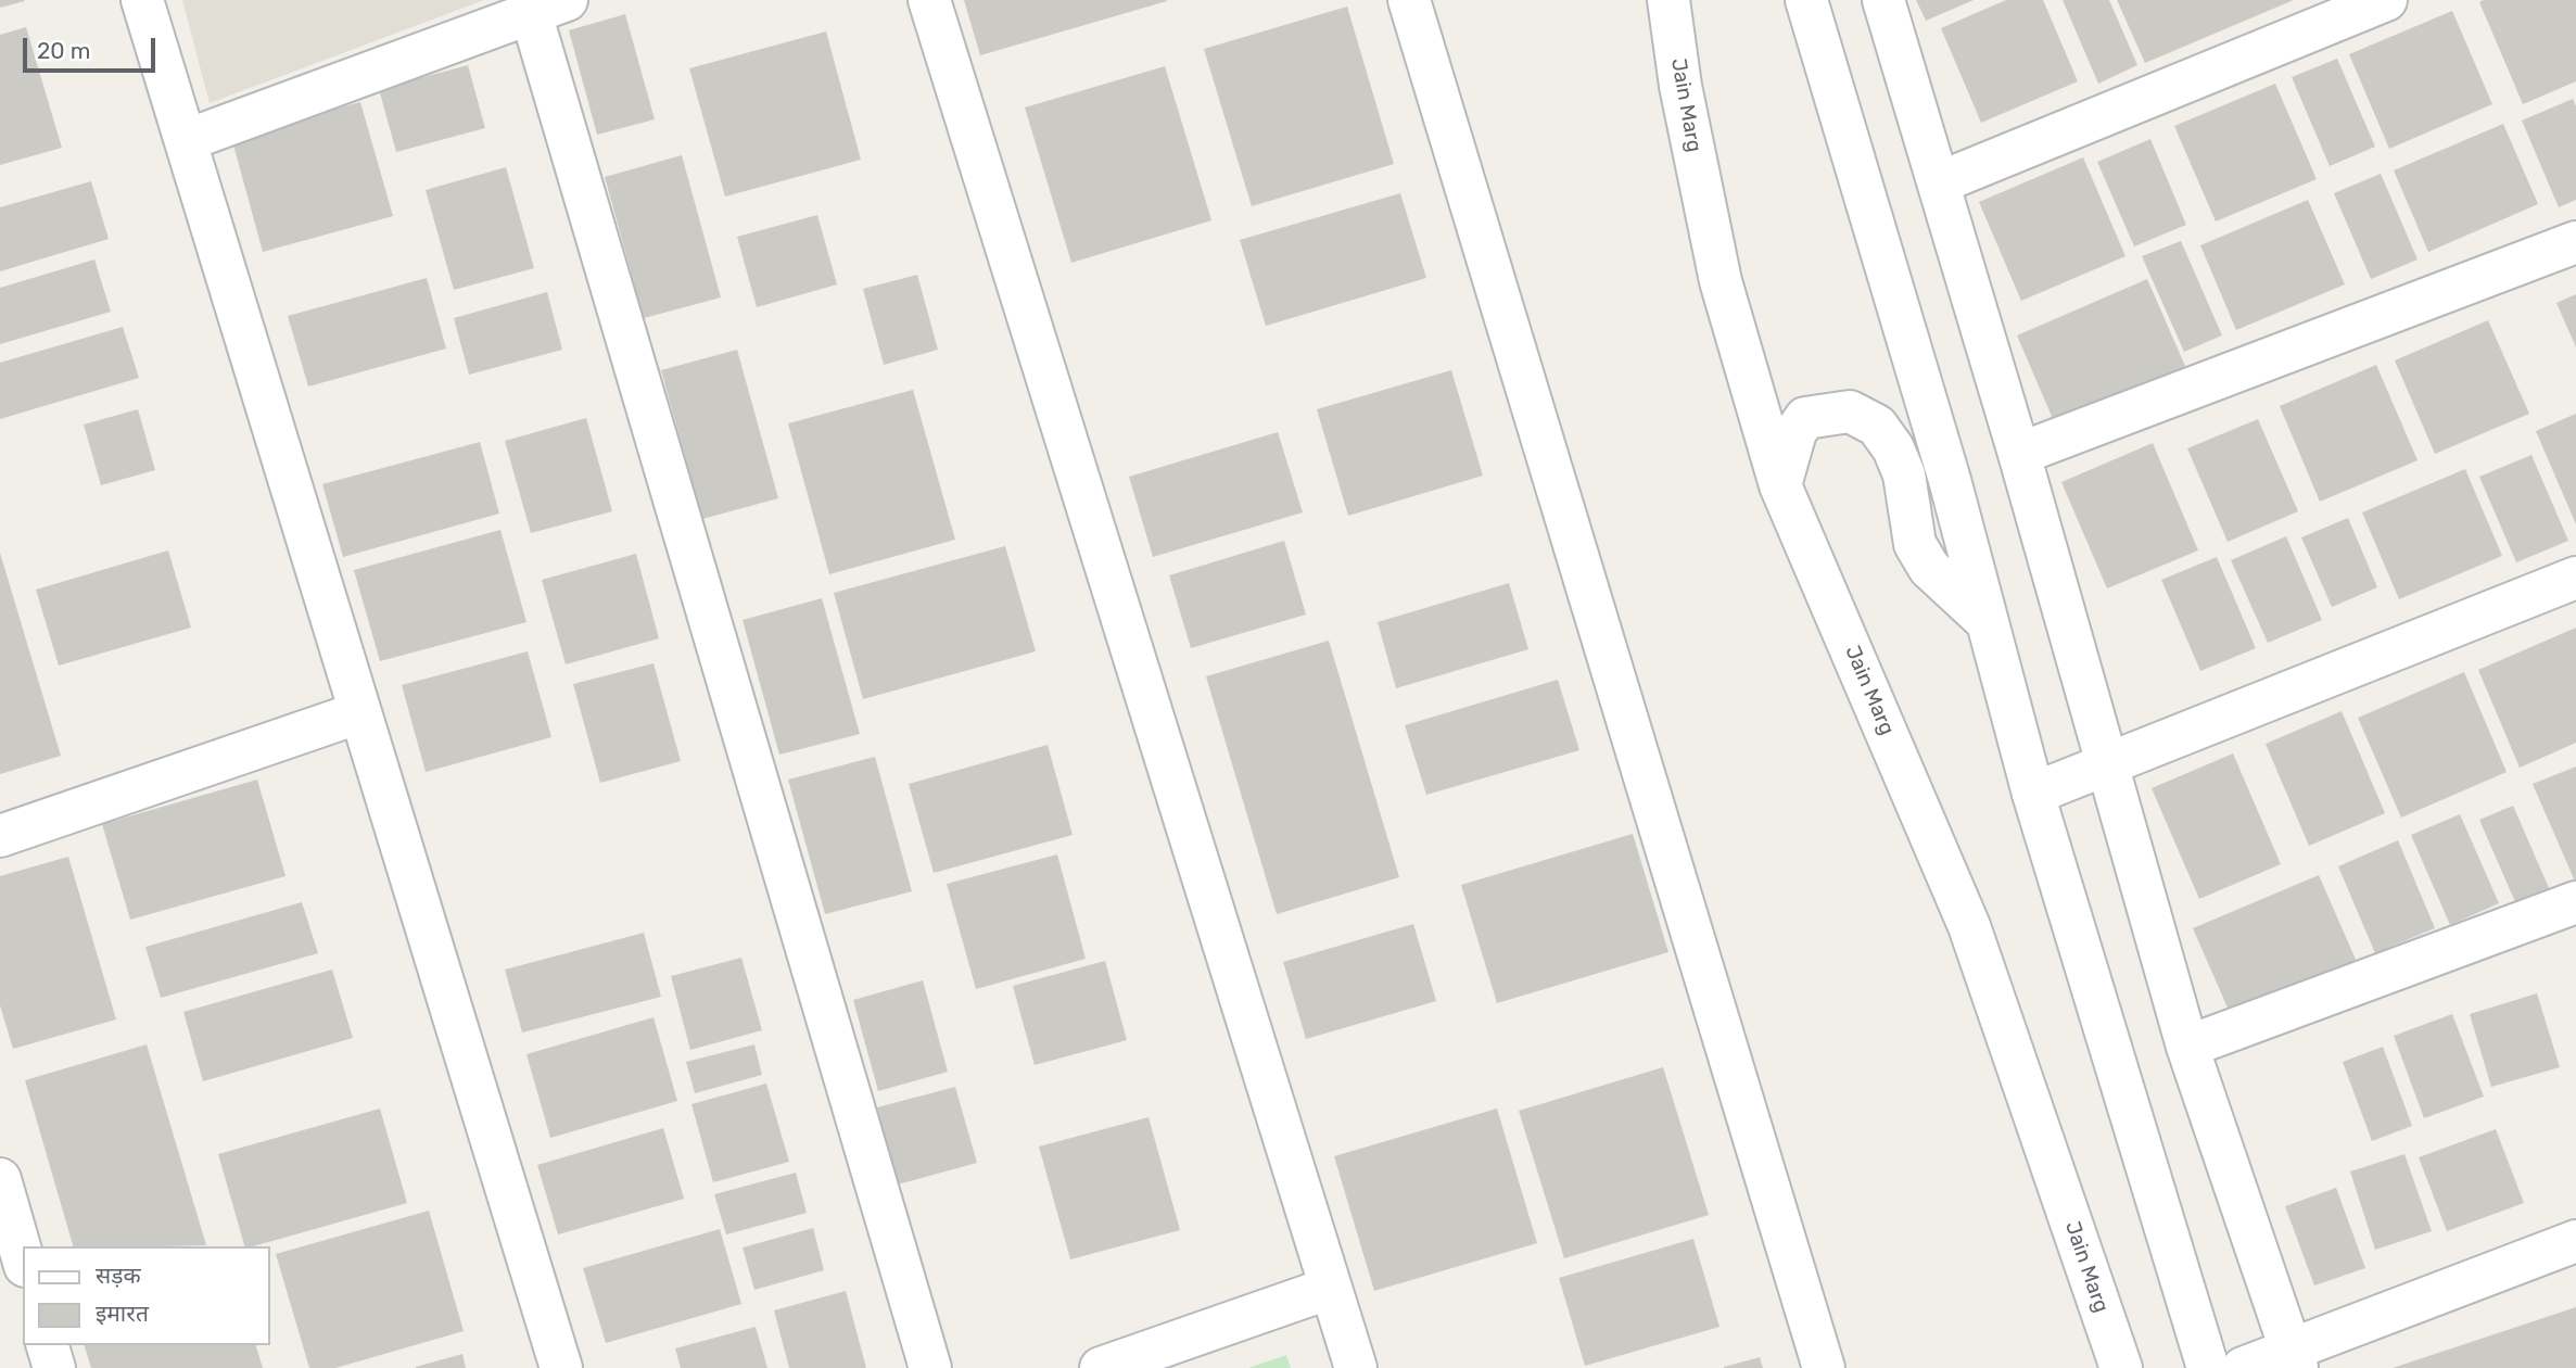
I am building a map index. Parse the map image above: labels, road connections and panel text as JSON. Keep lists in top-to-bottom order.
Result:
{
  "streets": {
    "street": ["Jain Marg"]
  },
  "legend": ["सड़क", "इमारत"],
  "scale_bar": "20 m"
}
